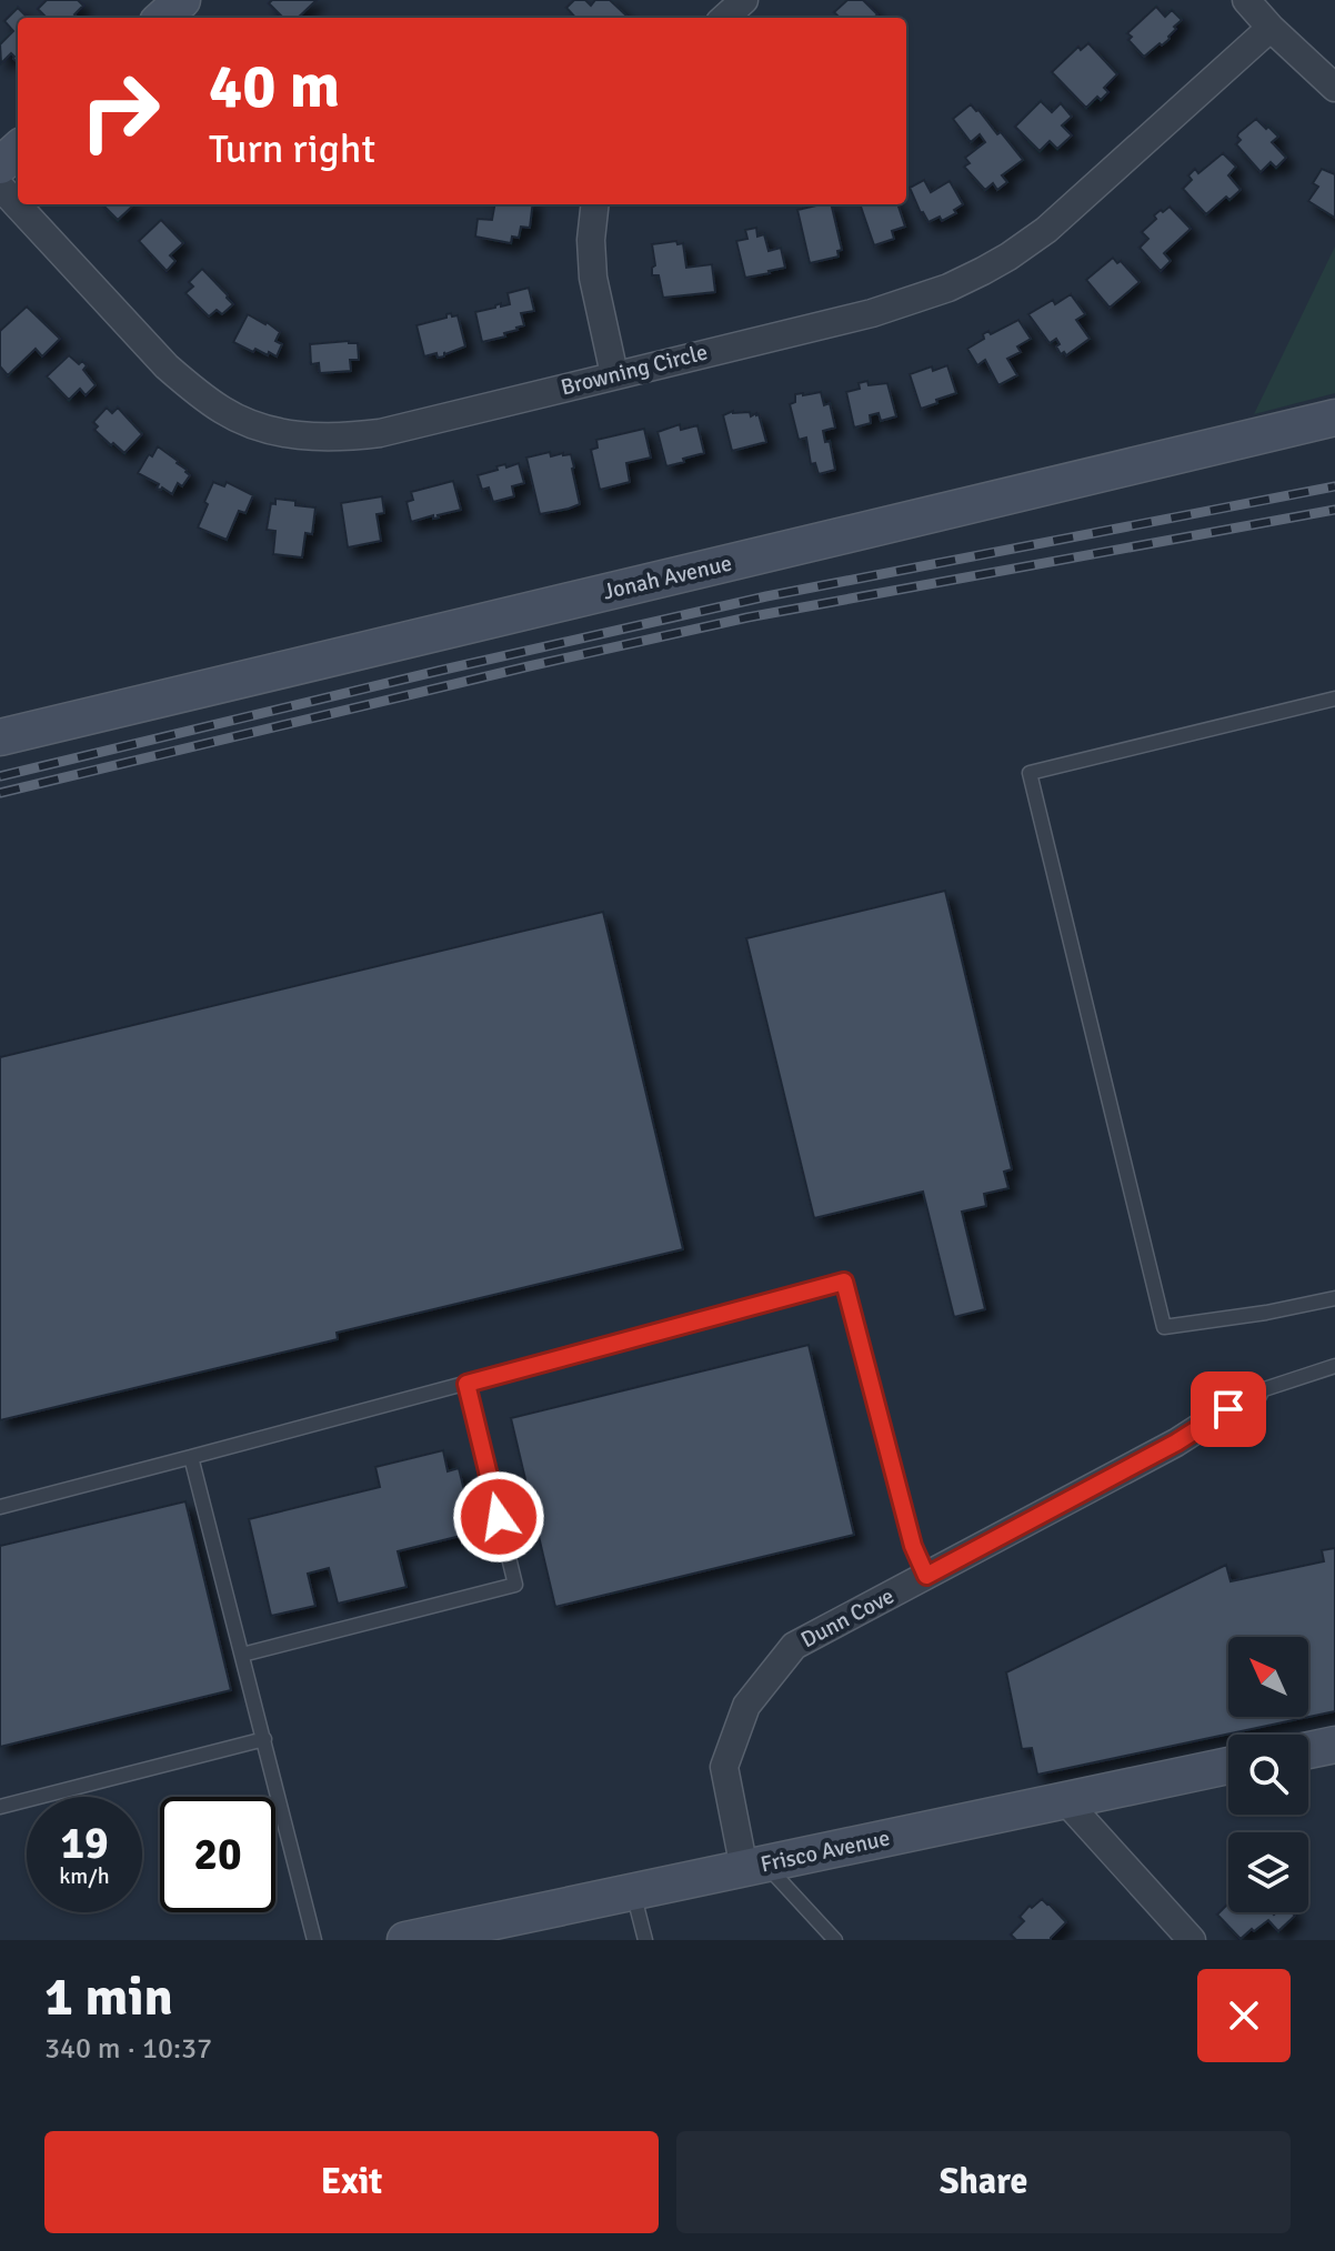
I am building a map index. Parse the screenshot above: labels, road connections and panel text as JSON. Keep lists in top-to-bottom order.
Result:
{
  "streets": {
    "street": [
      "Browning Circle",
      "Jonah Avenue",
      "Dunn Cove",
      "Frisco Avenue"
    ]
  },
  "crossings": [
    ["Dunn Cove", "Frisco Avenue"]
  ],
  "north": "top left",
  "page": {
    "turn": ["40 m", "Turn right"],
    "speed": "19 km/h",
    "limit": "20",
    "heading": ["1 min", "340 m · 10:37"],
    "buttons": ["Exit", "Share"]
  }
}
